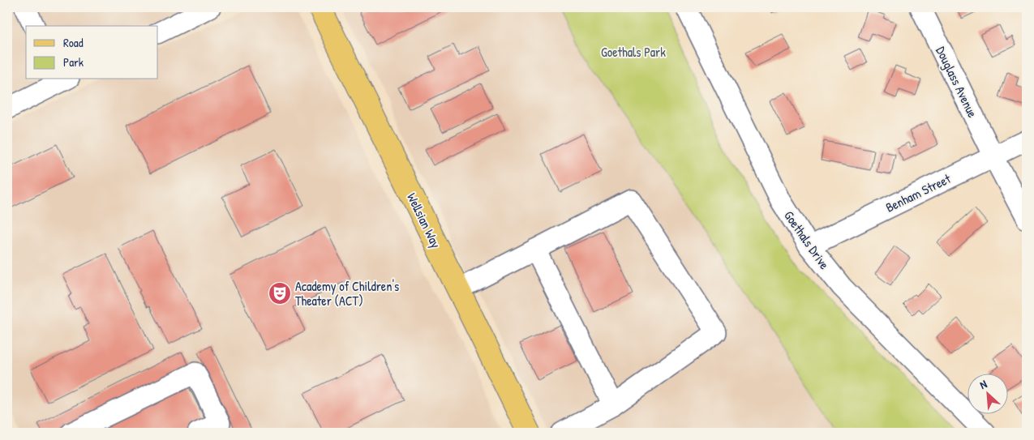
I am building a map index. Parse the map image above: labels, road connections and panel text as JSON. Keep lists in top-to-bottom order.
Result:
{
  "streets": {
    "main road": ["Wellsian Way"],
    "street": ["Douglass Avenue", "Benham Street", "Goethals Drive"]
  },
  "crossings": [
    ["Douglass Avenue", "Benham Street"],
    ["Benham Street", "Goethals Drive"]
  ],
  "parks": ["Goethals Park"],
  "places": {
    "theatre": ["Academy of Children's Theater (ACT)"]
  },
  "legend": ["Road", "Park"],
  "north": "top left"
}
